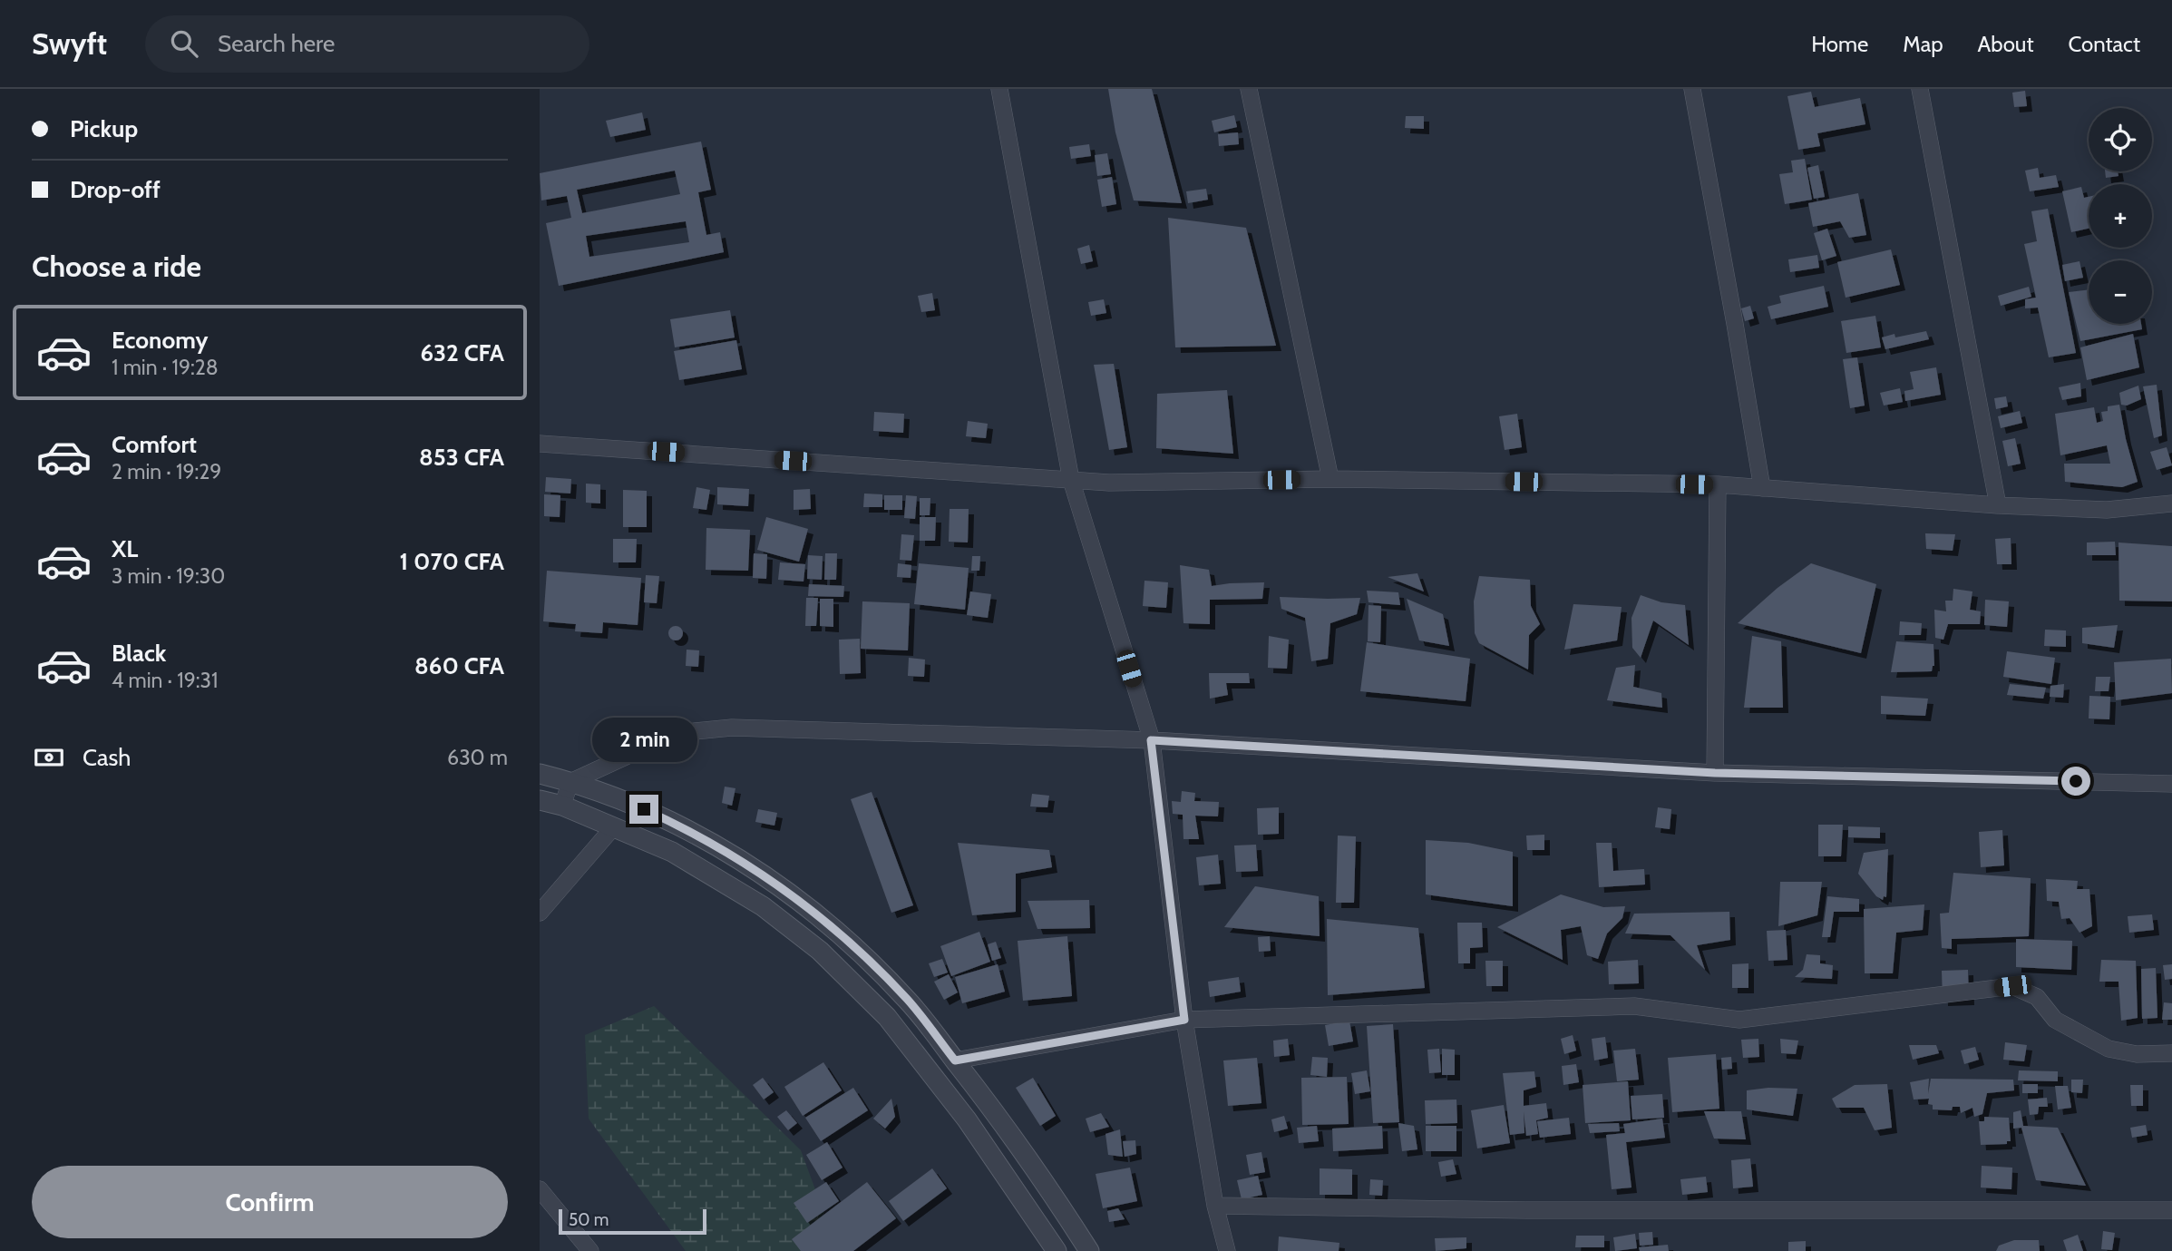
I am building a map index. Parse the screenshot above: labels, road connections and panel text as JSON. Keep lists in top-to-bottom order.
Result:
{
  "scale_bar": "50 m",
  "page": {
    "header": "Swyft",
    "search": "Search here",
    "nav": [
      "Home",
      "Map",
      "About",
      "Contact"
    ],
    "banner": ["Pickup", "Drop-off"],
    "map_buttons": ["+", "−"],
    "heading": "Choose a ride",
    "list": [
      {
        "name": "Economy",
        "note": "1 min · 19:28",
        "value": "632 CFA"
      },
      {
        "name": "Comfort",
        "note": "2 min · 19:29",
        "value": "853 CFA"
      },
      {
        "name": "XL",
        "note": "3 min · 19:30",
        "value": "1 070 CFA"
      },
      {
        "name": "Black",
        "note": "4 min · 19:31",
        "value": "860 CFA"
      }
    ],
    "bubble": "2 min",
    "pay": ["Cash", "630 m"],
    "buttons": "Confirm",
    "scale": "50 m"
  }
}
